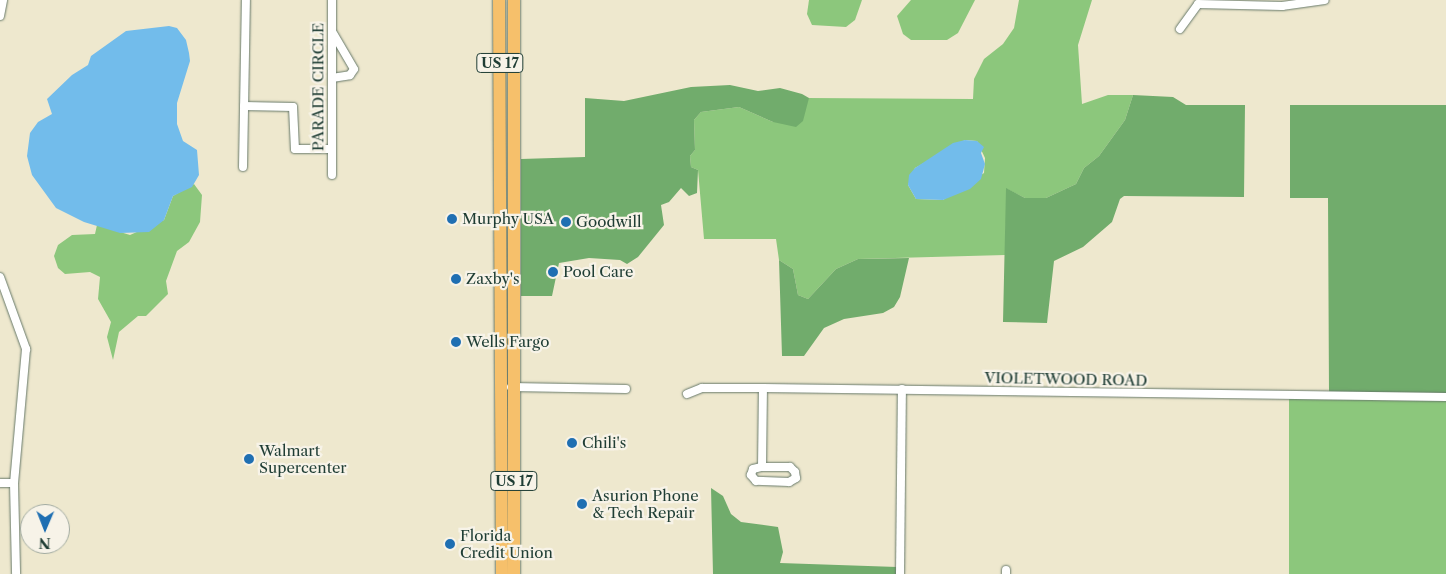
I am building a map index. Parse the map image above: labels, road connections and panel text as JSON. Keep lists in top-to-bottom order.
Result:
{
  "streets": {
    "main road": ["US 17"],
    "street": ["PARADE CIRCLE", "VIOLETWOOD ROAD"]
  },
  "places": [
    "Murphy USA",
    "Goodwill",
    "Pool Care",
    "Zaxby's",
    "Wells Fargo",
    "Chili's",
    "Walmart Supercenter",
    "Asurion Phone & Tech Repair",
    "Florida Credit Union"
  ],
  "north": "bottom"
}
